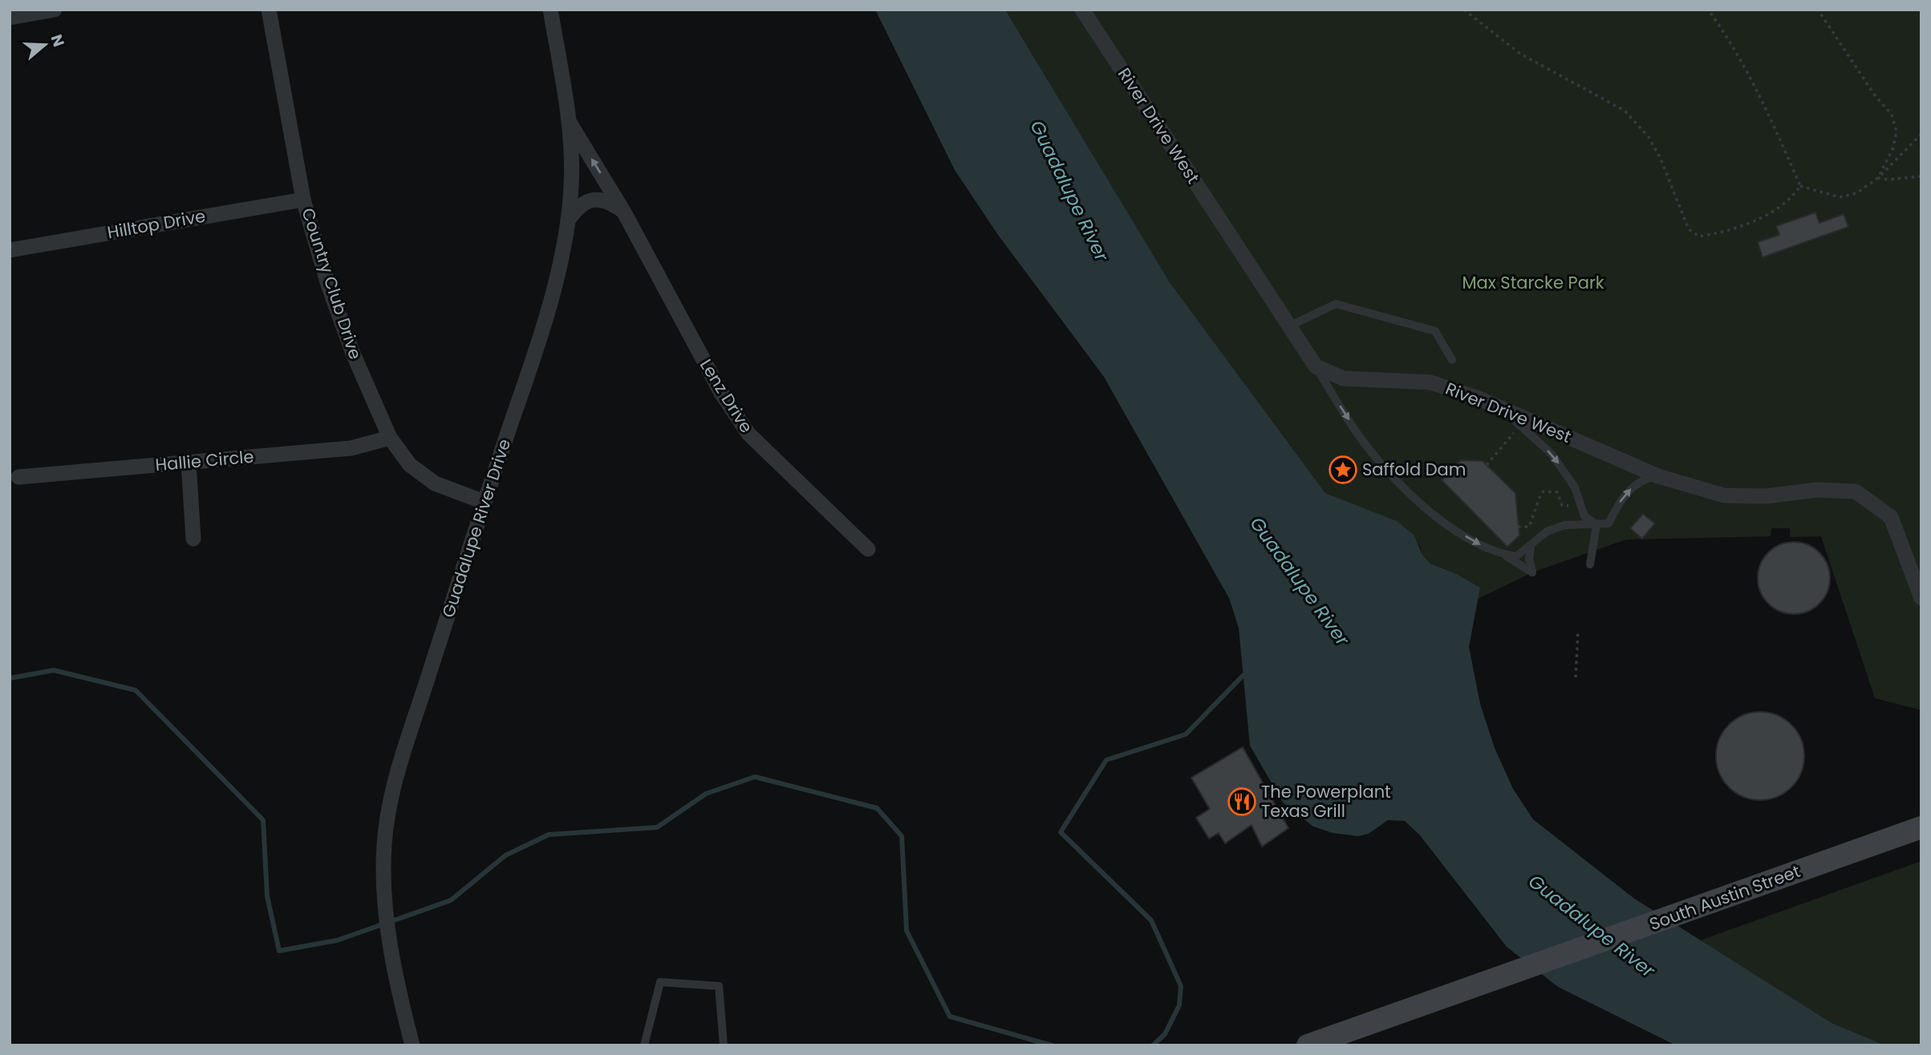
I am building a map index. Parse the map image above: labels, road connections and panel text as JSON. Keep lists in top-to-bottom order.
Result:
{
  "streets": {
    "main road": ["South Austin Street"],
    "street": [
      "River Drive West",
      "Hilltop Drive",
      "Country Club Drive",
      "Lenz Drive",
      "Hallie Circle",
      "Guadalupe River Drive"
    ]
  },
  "crossings": [
    ["Hilltop Drive", "Country Club Drive"],
    ["Country Club Drive", "Hallie Circle"],
    ["Country Club Drive", "Guadalupe River Drive"],
    ["Lenz Drive", "Guadalupe River Drive"]
  ],
  "water": ["Guadalupe River"],
  "parks": ["Max Starcke Park"],
  "places": {
    "place": ["Saffold Dam"],
    "restaurant": ["The Powerplant Texas Grill"]
  },
  "north": "right"
}
